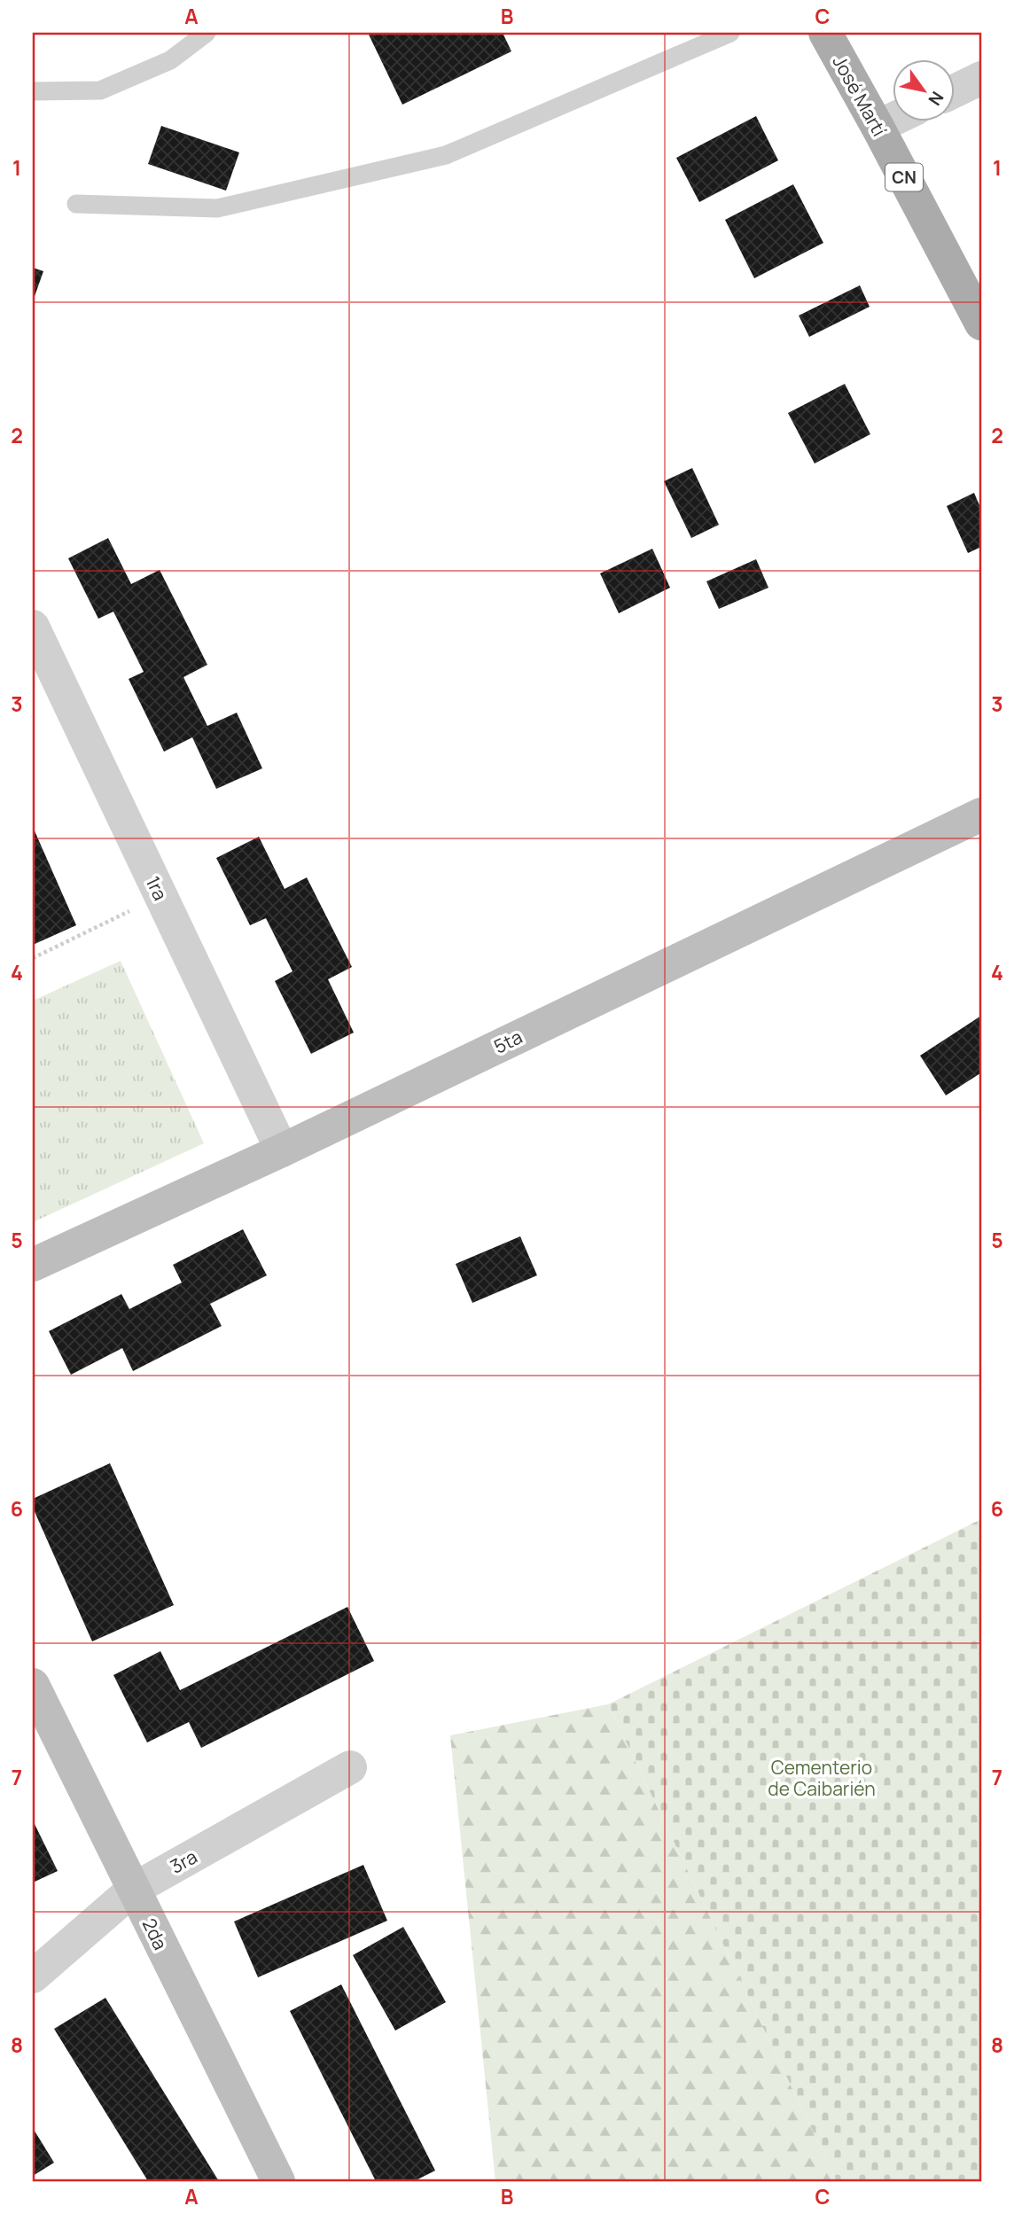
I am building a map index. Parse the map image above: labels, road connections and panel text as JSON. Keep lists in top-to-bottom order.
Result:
{
  "streets": {
    "main road": ["José Martí", "CN"],
    "street": [
      "1ra",
      "5ta",
      "3ra",
      "2da"
    ]
  },
  "crossings": [
    ["1ra", "5ta"],
    ["3ra", "2da"]
  ],
  "parks": ["Cementerio de Caibarién"],
  "north": "bottom right",
  "grid": {
    "columns": ["A", "B", "C"],
    "rows": [
      "1",
      "2",
      "3",
      "4",
      "5",
      "6",
      "7",
      "8"
    ]
  }
}
